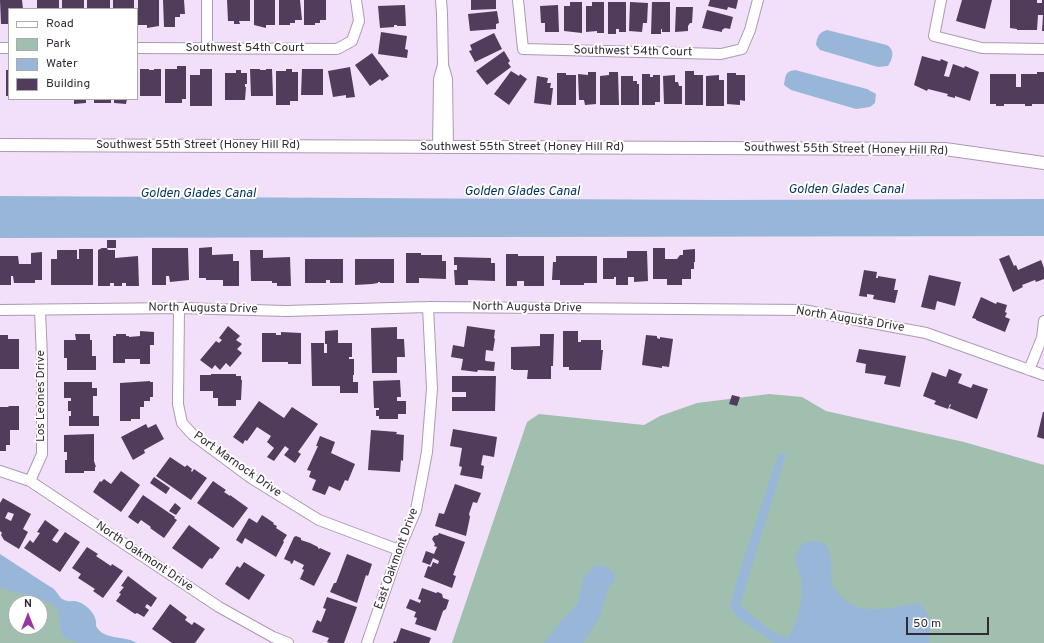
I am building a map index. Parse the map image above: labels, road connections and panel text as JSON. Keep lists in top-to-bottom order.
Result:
{
  "streets": {
    "street": [
      "Southwest 54th Court",
      "Southwest 55th Street (Honey Hill Rd)",
      "North Augusta Drive",
      "Los Leones Drive",
      "Port Marnock Drive",
      "North Oakmont Drive",
      "East Oakmont Drive"
    ]
  },
  "crossings": [
    ["North Augusta Drive", "Los Leones Drive"],
    ["North Augusta Drive", "Port Marnock Drive"],
    ["North Augusta Drive", "East Oakmont Drive"],
    ["Los Leones Drive", "North Oakmont Drive"],
    ["Port Marnock Drive", "East Oakmont Drive"]
  ],
  "water": ["Golden Glades Canal"],
  "legend": [
    "Road",
    "Park",
    "Water",
    "Building"
  ],
  "scale_bar": "50 m",
  "north": "top"
}
